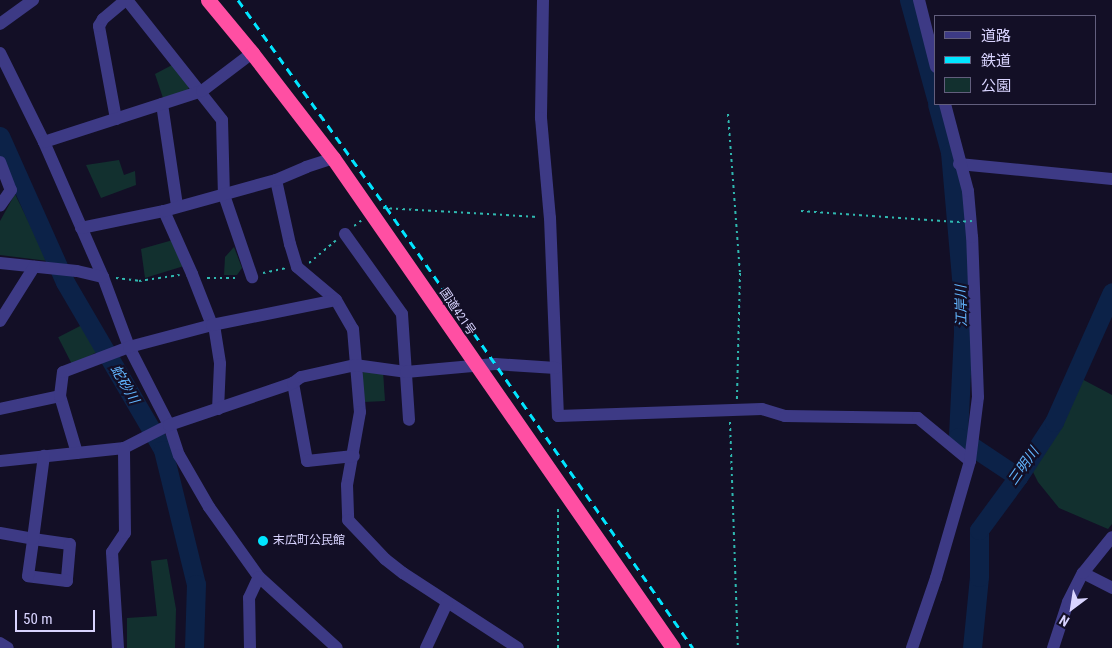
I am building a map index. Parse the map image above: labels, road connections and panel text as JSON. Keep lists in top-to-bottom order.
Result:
{
  "streets": {
    "highway": ["国道421号"]
  },
  "water": ["江岸川", "蛇砂川", "三明川"],
  "places": ["末広町公民館"],
  "legend": ["道路", "鉄道", "公園"],
  "scale_bar": "50 m",
  "north": "bottom left"
}
